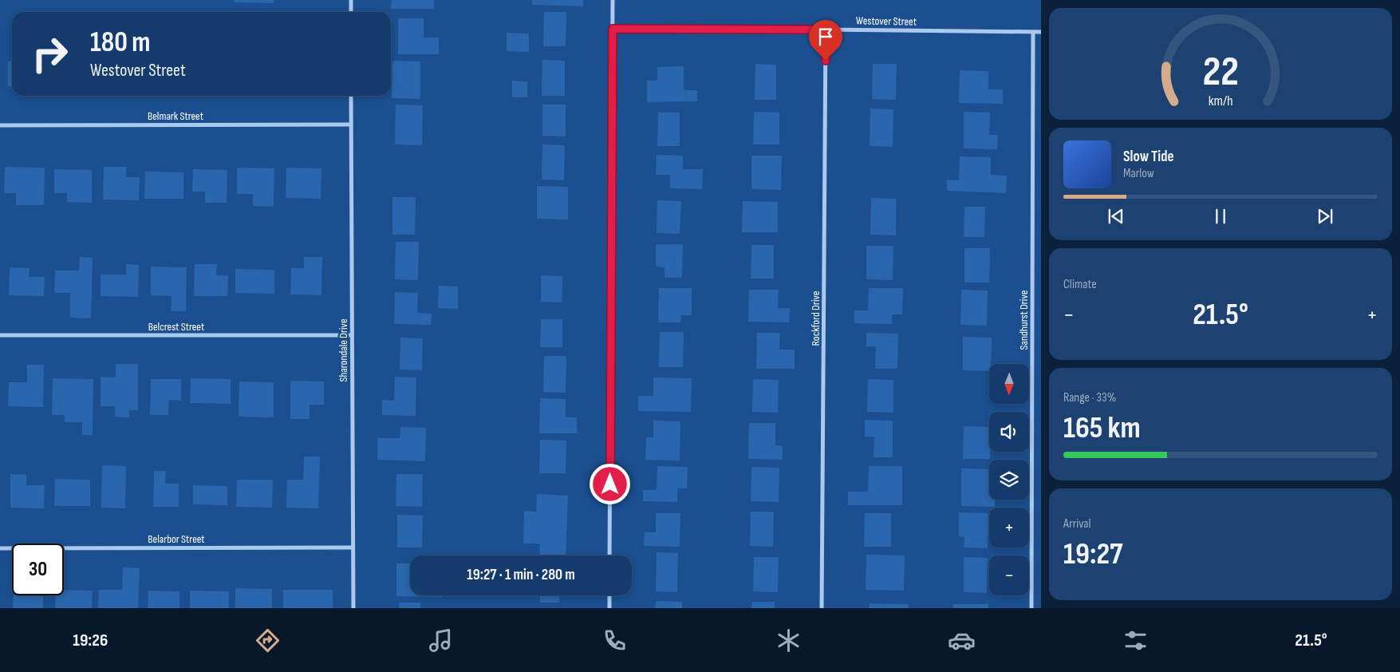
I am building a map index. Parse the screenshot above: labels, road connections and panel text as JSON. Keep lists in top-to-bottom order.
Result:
{
  "streets": {
    "street": [
      "Westover Street",
      "Belmark Street",
      "Rockford Drive",
      "Sandhurst Drive",
      "Belcrest Street",
      "Sharondale Drive",
      "Belarbor Street"
    ]
  },
  "crossings": [
    ["Westover Street", "Rockford Drive"],
    ["Westover Street", "Sandhurst Drive"],
    ["Belmark Street", "Sharondale Drive"],
    ["Belcrest Street", "Sharondale Drive"],
    ["Sharondale Drive", "Belarbor Street"]
  ],
  "north": "bottom",
  "page": {
    "turn": ["180 m", "Westover Street"],
    "song": ["Slow Tide", "Marlow"],
    "tile": [
      "Climate",
      ["Range · 33%", "165 km"],
      ["Arrival", "19:27"]
    ],
    "heat": ["−", "21.5°", "+"],
    "map_buttons": ["+", "−"],
    "limit": "30",
    "trip": "19:27 · 1 min · 280 m",
    "tabs": ["19:26", "21.5°"],
    "gauge": ["22", "km/h"]
  }
}
